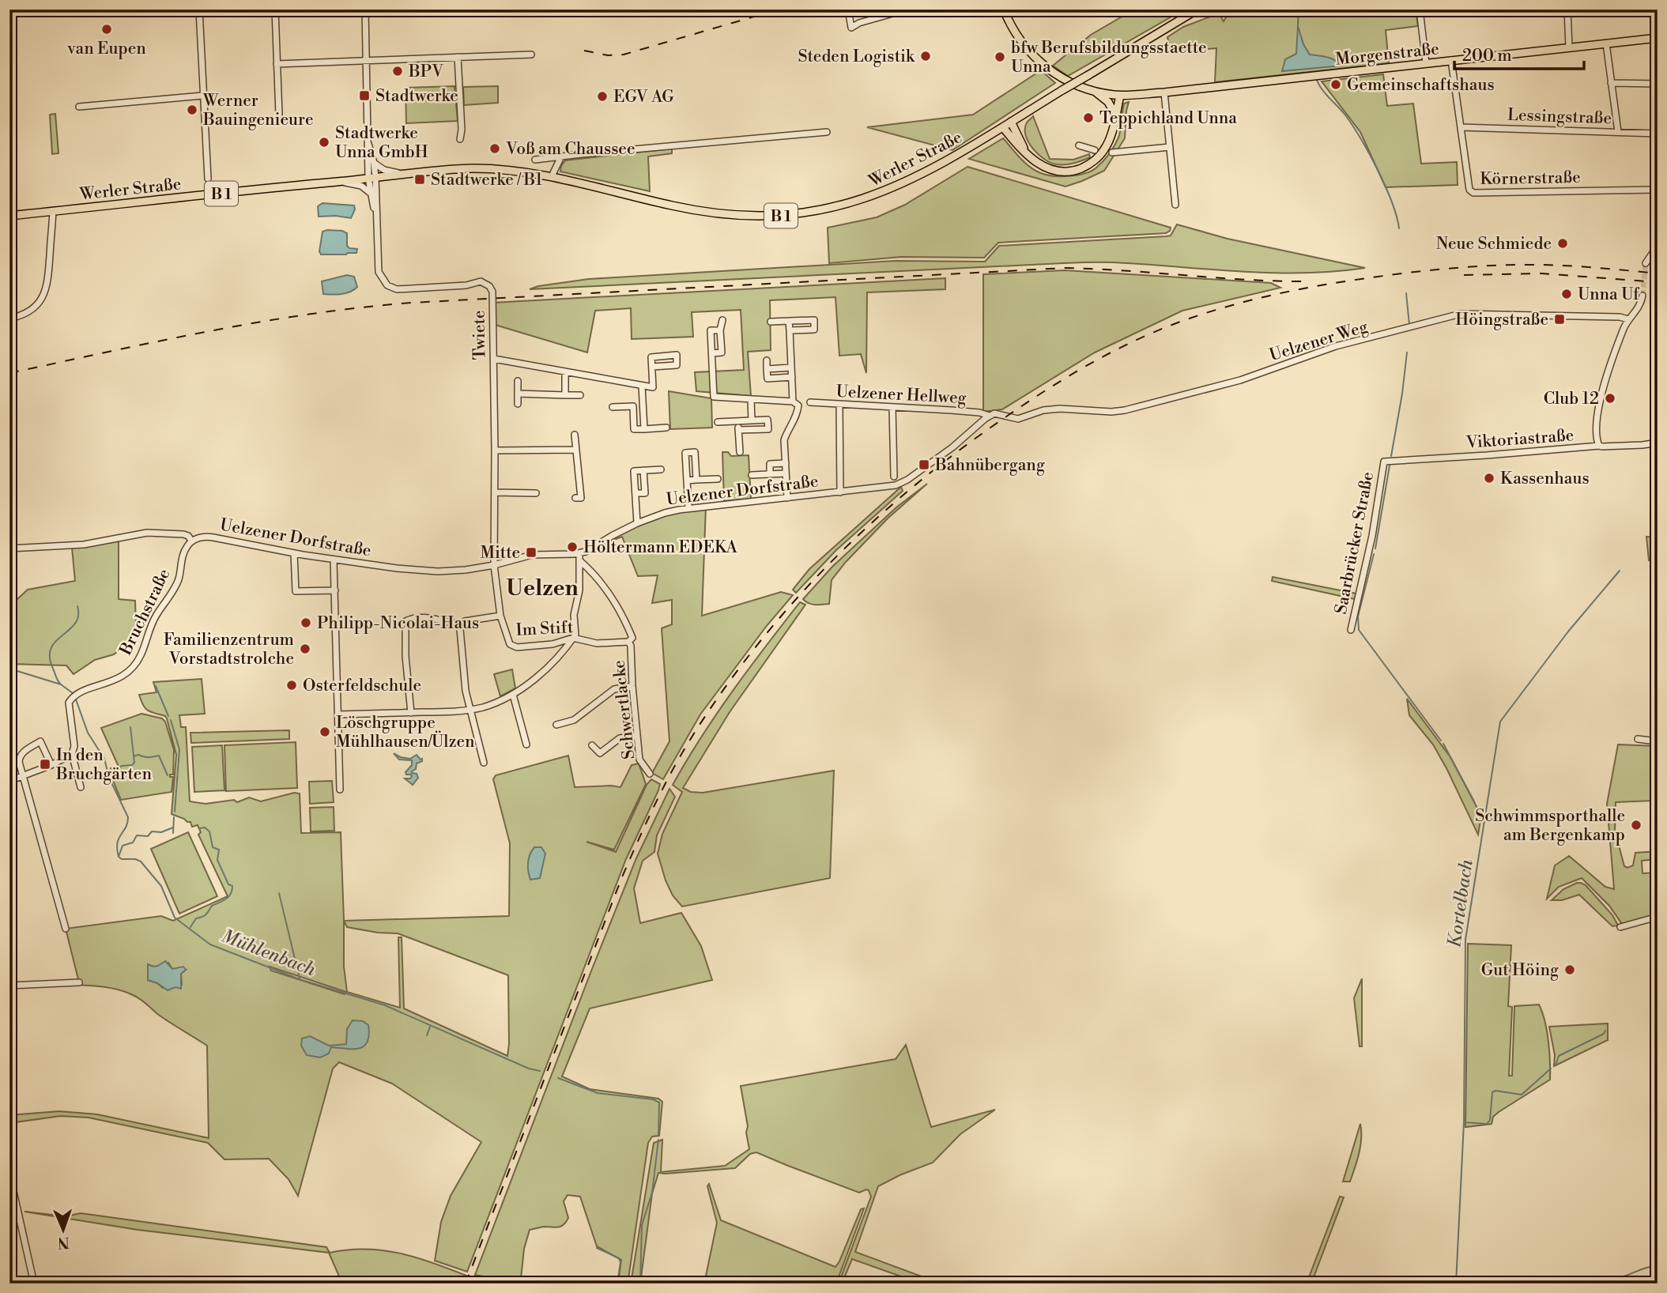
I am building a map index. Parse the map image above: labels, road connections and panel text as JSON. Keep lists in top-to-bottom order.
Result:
{
  "streets": {
    "main road": ["Morgenstraße", "Werler Straße", "B 1"],
    "street": [
      "Lessingstraße",
      "Körnerstraße",
      "Twiete",
      "Uelzener Weg",
      "Uelzener Hellweg",
      "Viktoriastraße",
      "Uelzener Dorfstraße",
      "Saarbrücker Straße",
      "Bruchstraße",
      "Im Stift",
      "Schwertlacke"
    ]
  },
  "crossings": [
    ["Morgenstraße", "Körnerstraße"],
    ["Lessingstraße", "Körnerstraße"],
    ["Werler Straße", "Twiete"],
    ["Twiete", "Uelzener Dorfstraße"],
    ["Twiete", "Im Stift"],
    ["Uelzener Weg", "Uelzener Hellweg"],
    ["Uelzener Weg", "Uelzener Dorfstraße"],
    ["Uelzener Hellweg", "Uelzener Dorfstraße"],
    ["Viktoriastraße", "Saarbrücker Straße"],
    ["Uelzener Dorfstraße", "Bruchstraße"],
    ["Uelzener Dorfstraße", "Im Stift"],
    ["Im Stift", "Schwertlacke"]
  ],
  "districts": ["Uelzen"],
  "water": ["Kortelbach", "Mühlenbach"],
  "places": {
    "other": [
      "van Eupen",
      "Steden Logistik",
      "bfw Berufsbildungsstaette Unna",
      "BPV",
      "Gemeinschaftshaus",
      "EGV AG",
      "Werner Bauingenieure",
      "Teppichland Unna",
      "Stadtwerke Unna GmbH",
      "Voß am Chaussee",
      "Neue Schmiede",
      "Unna Uf",
      "Club 12",
      "Kassenhaus",
      "Höltermann EDEKA",
      "Philipp-Nicolai-Haus",
      "Familienzentrum Vorstadtstrolche",
      "Osterfeldschule",
      "Löschgruppe Mühlhausen/Ülzen",
      "Schwimmsporthalle am Bergenkamp",
      "Gut Höing"
    ],
    "transit": [
      "Stadtwerke",
      "Stadtwerke / B1",
      "Höingstraße",
      "Bahnübergang",
      "Mitte",
      "In den Bruchgärten"
    ]
  },
  "scale_bar": "200 m",
  "north": "bottom"
}
